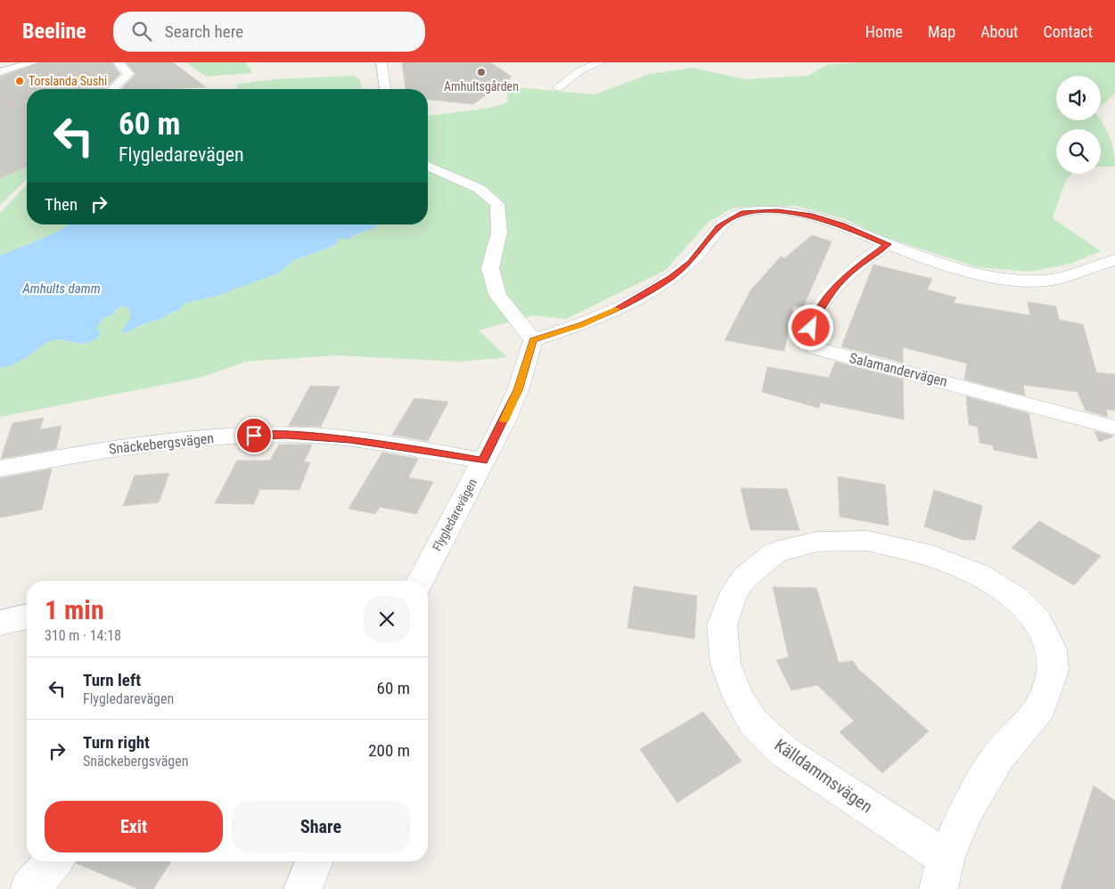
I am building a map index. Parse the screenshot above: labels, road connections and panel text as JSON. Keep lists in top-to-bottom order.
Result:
{
  "streets": {
    "street": [
      "Salamandervägen",
      "Snäckebergsvägen",
      "Flygledarevägen",
      "Källdammsvägen"
    ]
  },
  "crossings": [
    ["Snäckebergsvägen", "Flygledarevägen"]
  ],
  "water": ["Amhults damm"],
  "places": ["Amhultsgården", "Torslanda Sushi"],
  "page": {
    "header": "Beeline",
    "search": "Search here",
    "nav": [
      "Home",
      "Map",
      "About",
      "Contact"
    ],
    "turn": ["60 m", "Flygledarevägen"],
    "then": "Then",
    "heading": ["1 min", "310 m · 14:18"],
    "list": [
      {
        "name": "Turn left",
        "note": "Flygledarevägen",
        "value": "60 m"
      },
      {
        "name": "Turn right",
        "note": "Snäckebergsvägen",
        "value": "200 m"
      }
    ],
    "buttons": ["Exit", "Share"]
  }
}
